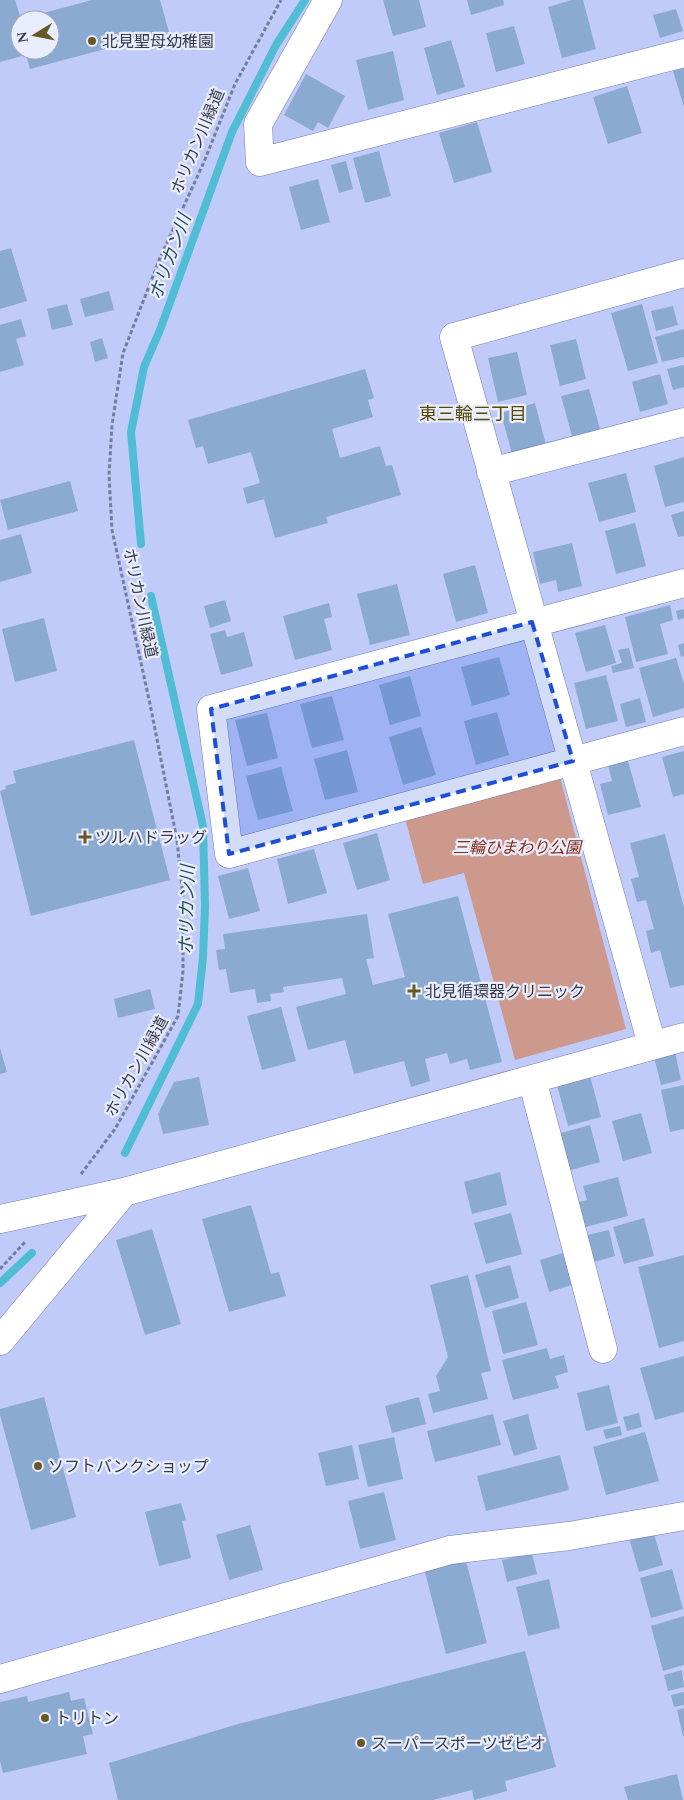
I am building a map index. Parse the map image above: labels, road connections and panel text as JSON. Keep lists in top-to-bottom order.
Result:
{
  "streets": {
    "path": ["ホリカン川緑道"]
  },
  "districts": ["東三輪三丁目"],
  "water": ["ホリカン川"],
  "parks": ["三輪ひまわり公園"],
  "places": {
    "other": [
      "北見聖母幼稚園",
      "ソフトバンクショップ",
      "トリトン",
      "スーパースポーツゼビオ"
    ],
    "health": ["ツルハドラッグ", "北見循環器クリニック"]
  },
  "north": "left"
}
